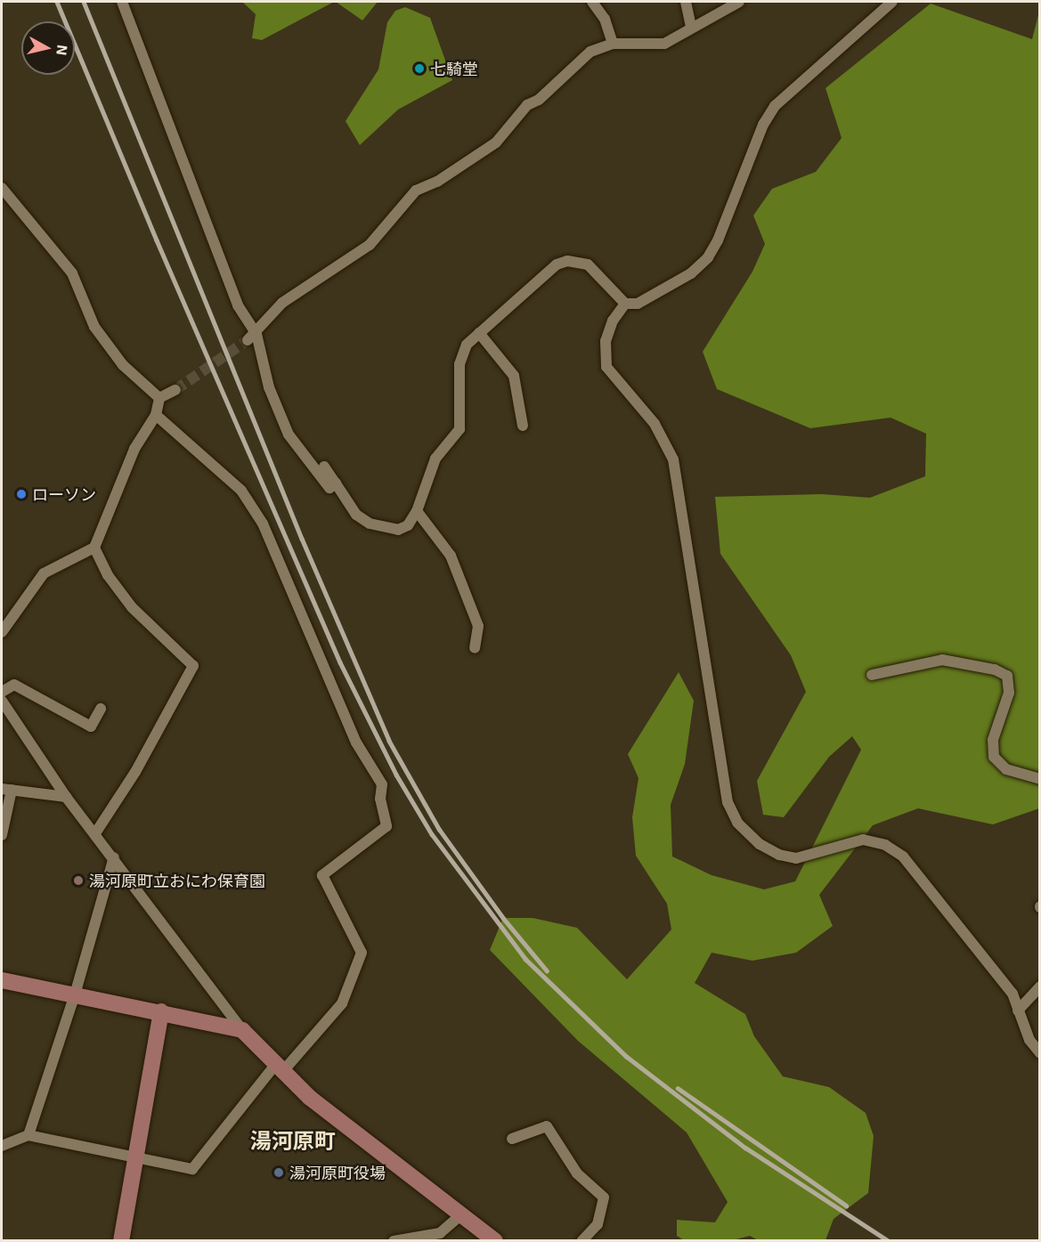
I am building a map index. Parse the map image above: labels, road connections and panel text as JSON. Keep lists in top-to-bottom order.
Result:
{
  "districts": ["湯河原町"],
  "places": [
    "七騎堂",
    "ローソン",
    "湯河原町立おにわ保育園",
    "湯河原町役場"
  ],
  "north": "right"
}
